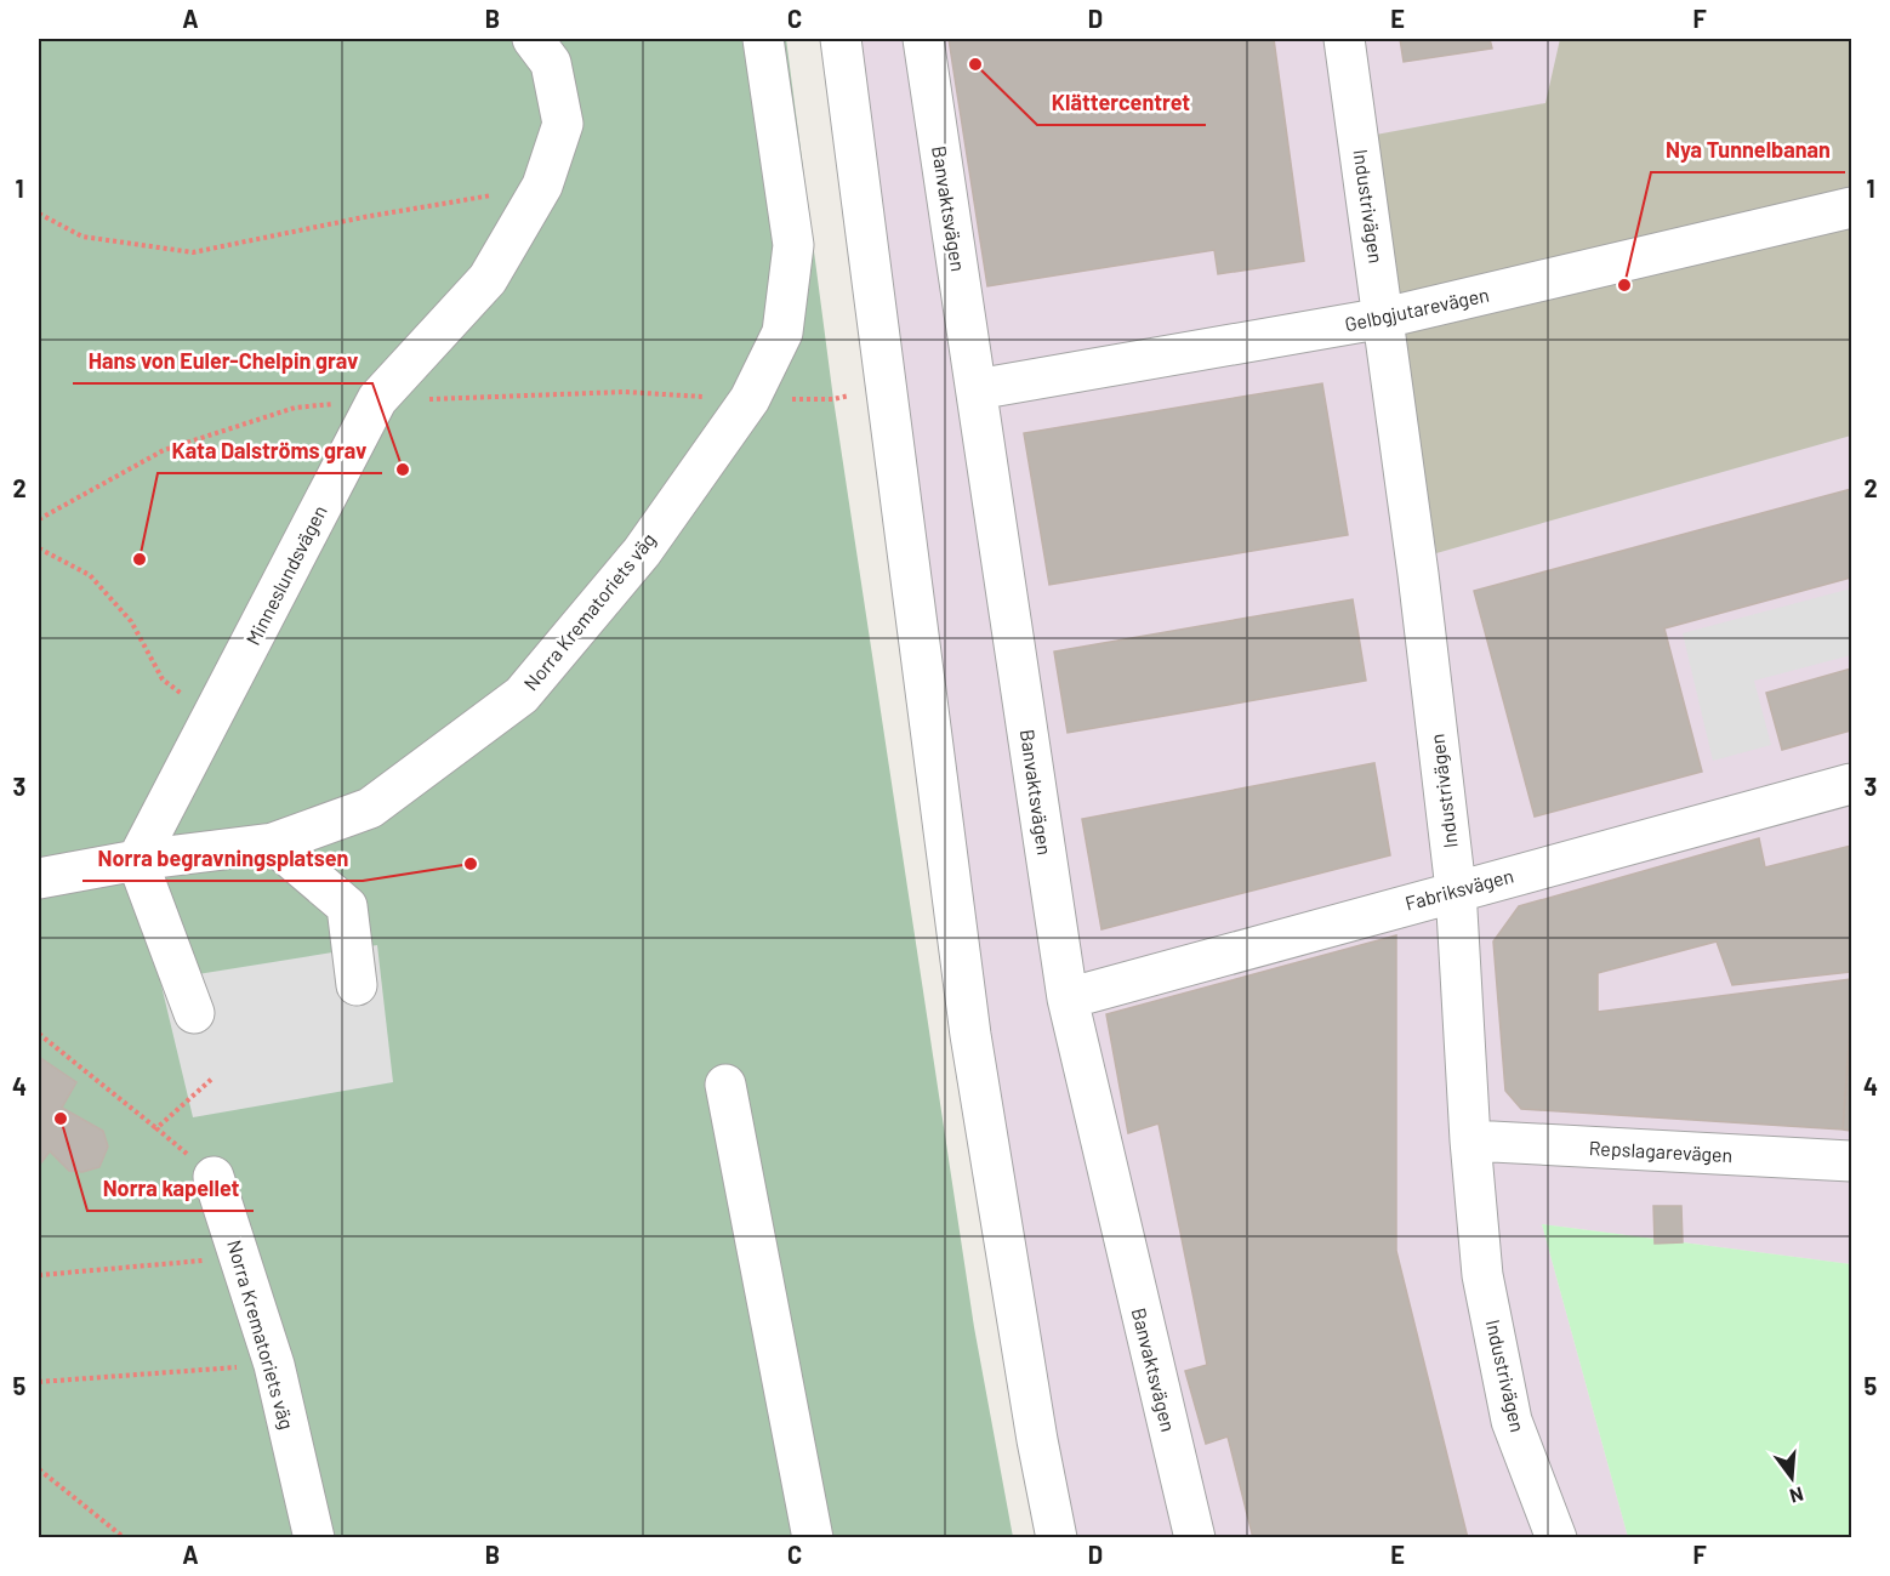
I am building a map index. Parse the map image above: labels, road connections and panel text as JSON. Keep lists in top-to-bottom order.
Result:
{
  "streets": {
    "street": [
      "Industrivägen",
      "Banvaktsvägen",
      "Gelbgjutarevägen",
      "Minneslundsvägen",
      "Norra Krematoriets väg",
      "Fabriksvägen",
      "Repslagarevägen"
    ]
  },
  "crossings": [
    ["Industrivägen", "Gelbgjutarevägen"],
    ["Industrivägen", "Fabriksvägen"],
    ["Industrivägen", "Repslagarevägen"],
    ["Banvaktsvägen", "Gelbgjutarevägen"],
    ["Banvaktsvägen", "Fabriksvägen"],
    ["Minneslundsvägen", "Norra Krematoriets väg"]
  ],
  "places": [
    "Klättercentret",
    "Nya Tunnelbanan",
    "Hans von Euler-Chelpin grav",
    "Kata Dalströms grav",
    "Norra begravningsplatsen",
    "Norra kapellet"
  ],
  "north": "bottom",
  "grid": {
    "columns": [
      "A",
      "B",
      "C",
      "D",
      "E",
      "F"
    ],
    "rows": [
      "1",
      "2",
      "3",
      "4",
      "5"
    ]
  }
}
